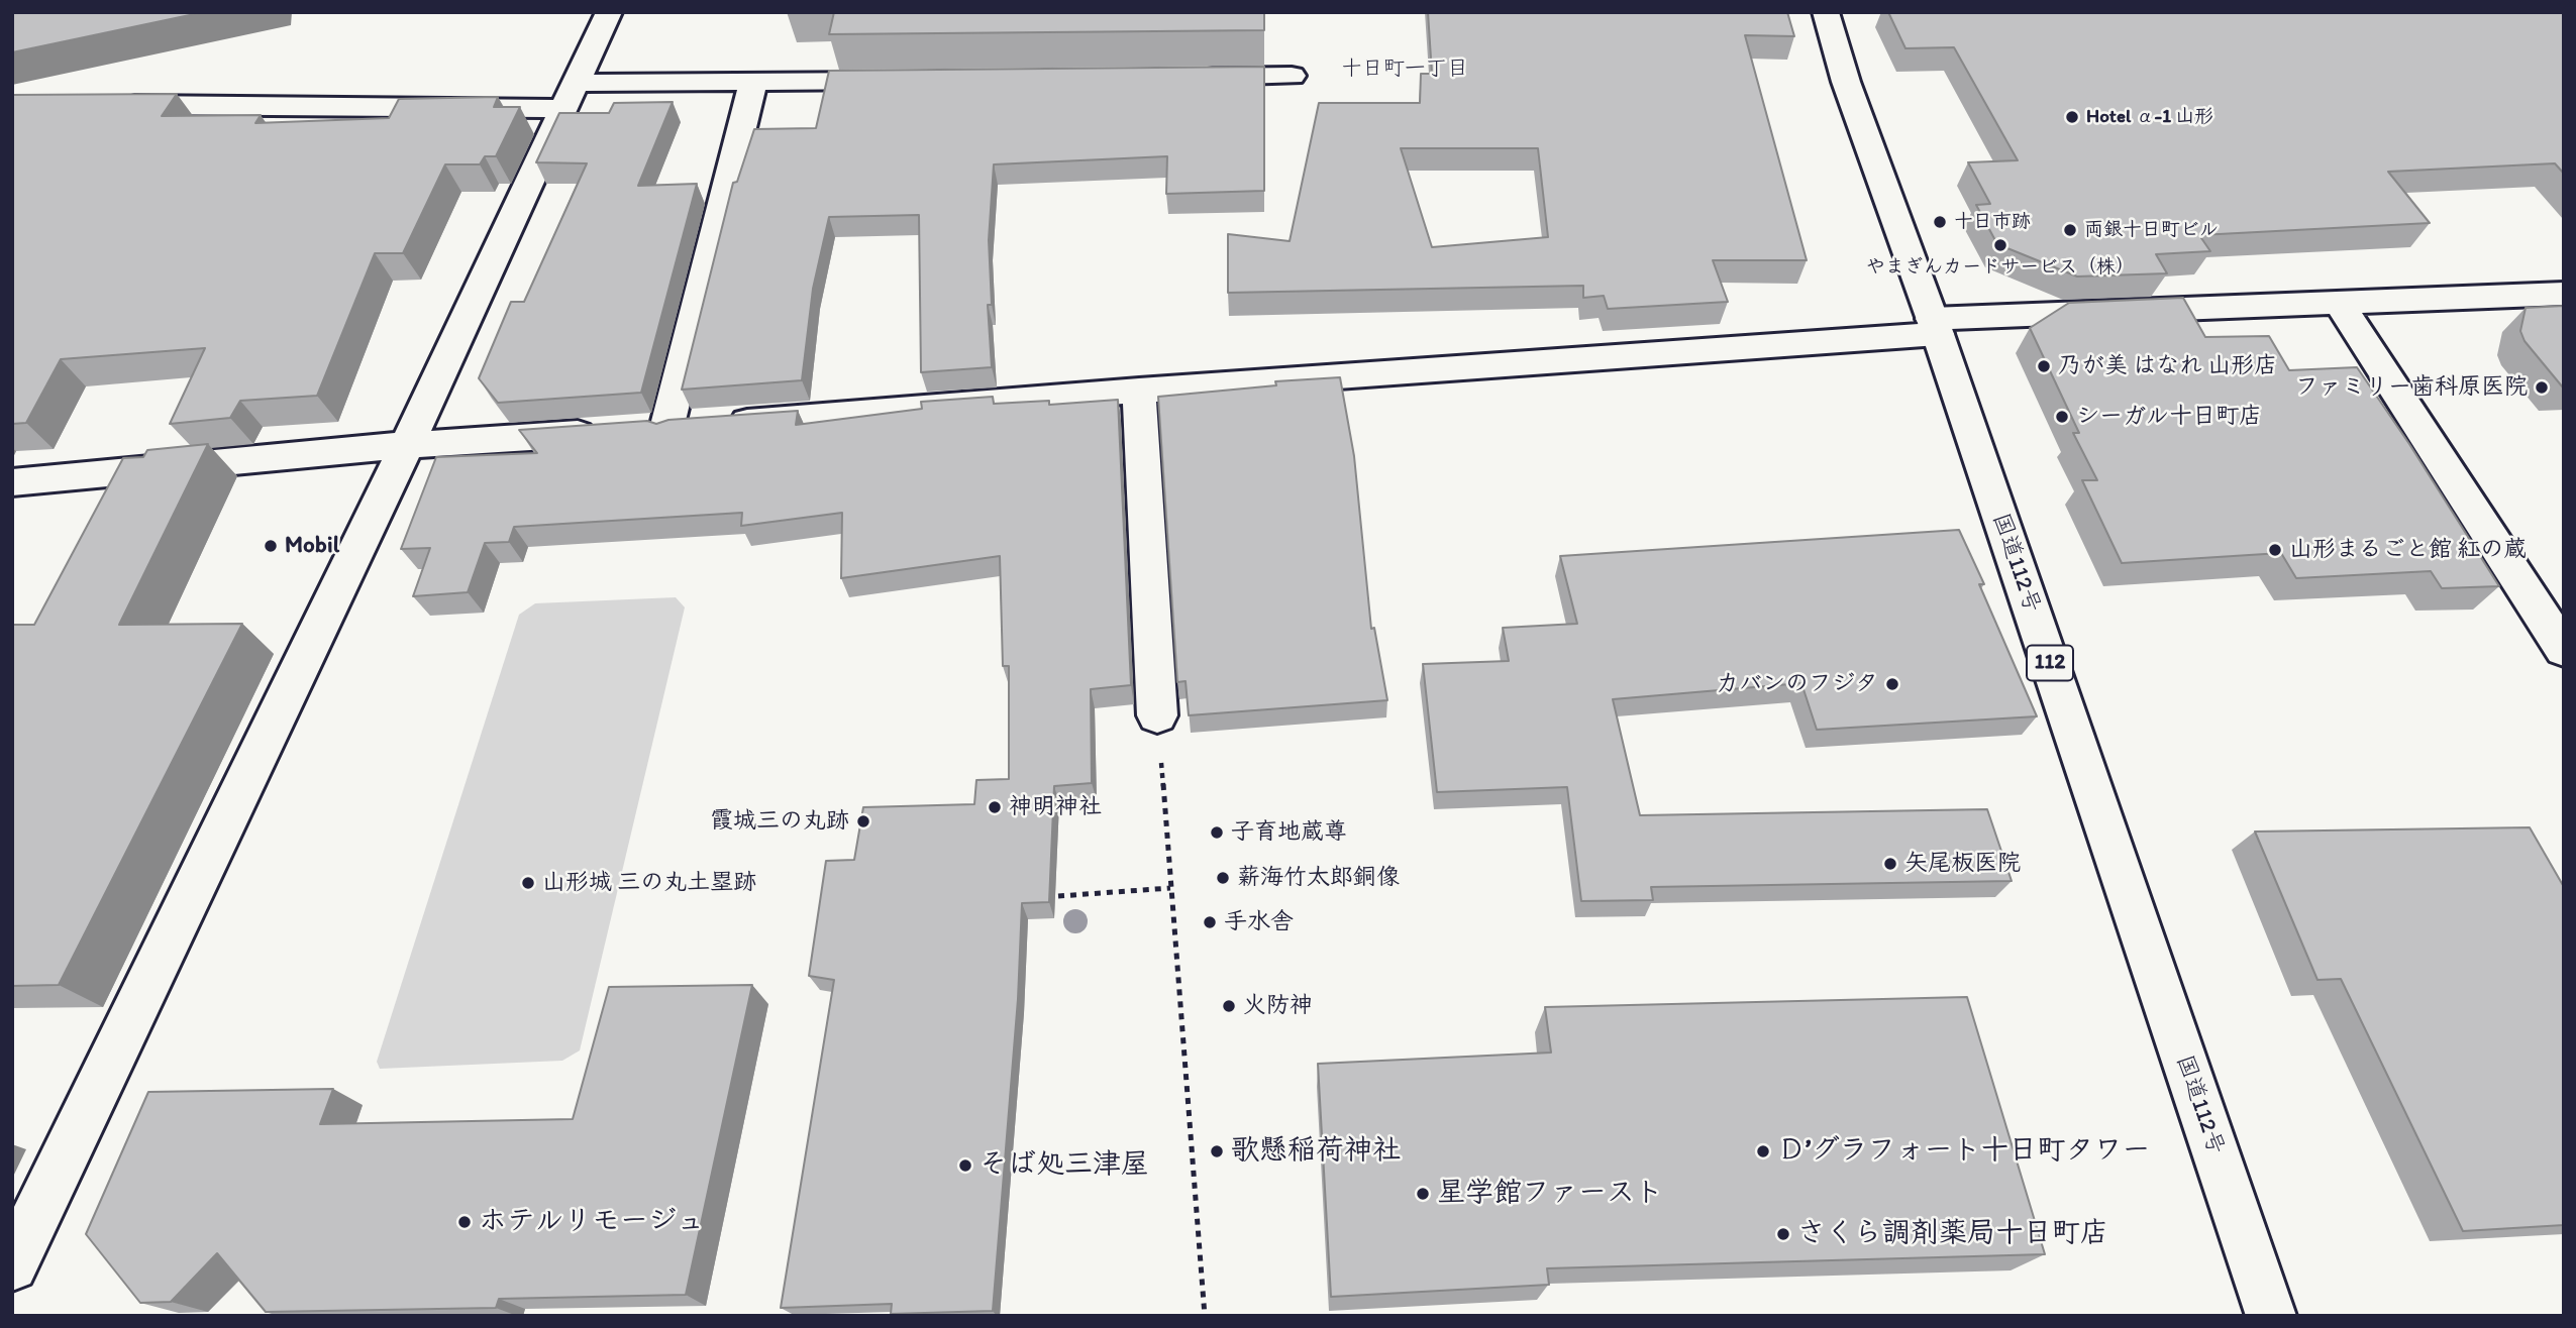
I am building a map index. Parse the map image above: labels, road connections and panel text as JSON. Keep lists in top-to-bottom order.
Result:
{
  "streets": {
    "main road": ["国道112号", "112"]
  },
  "districts": ["十日町一丁目"],
  "places": [
    "Hotel α-1 山形",
    "十日市跡",
    "両銀十日町ビル",
    "やまぎんカードサービス（株）",
    "乃が美 はなれ 山形店",
    "ファミリー歯科原医院",
    "シーガル十日町店",
    "Mobil",
    "山形まるごと館 紅の蔵",
    "カバンのフジタ",
    "神明神社",
    "霞城三の丸跡",
    "子育地蔵尊",
    "矢尾板医院",
    "薪海竹太郎銅像",
    "山形城 三の丸土塁跡",
    "手水舎",
    "火防神",
    "歌懸稲荷神社",
    "Ｄ’グラフォート十日町タワー",
    "そば処三津屋",
    "星学館ファースト",
    "ホテルリモージュ",
    "さくら調剤薬局十日町店"
  ]
}
